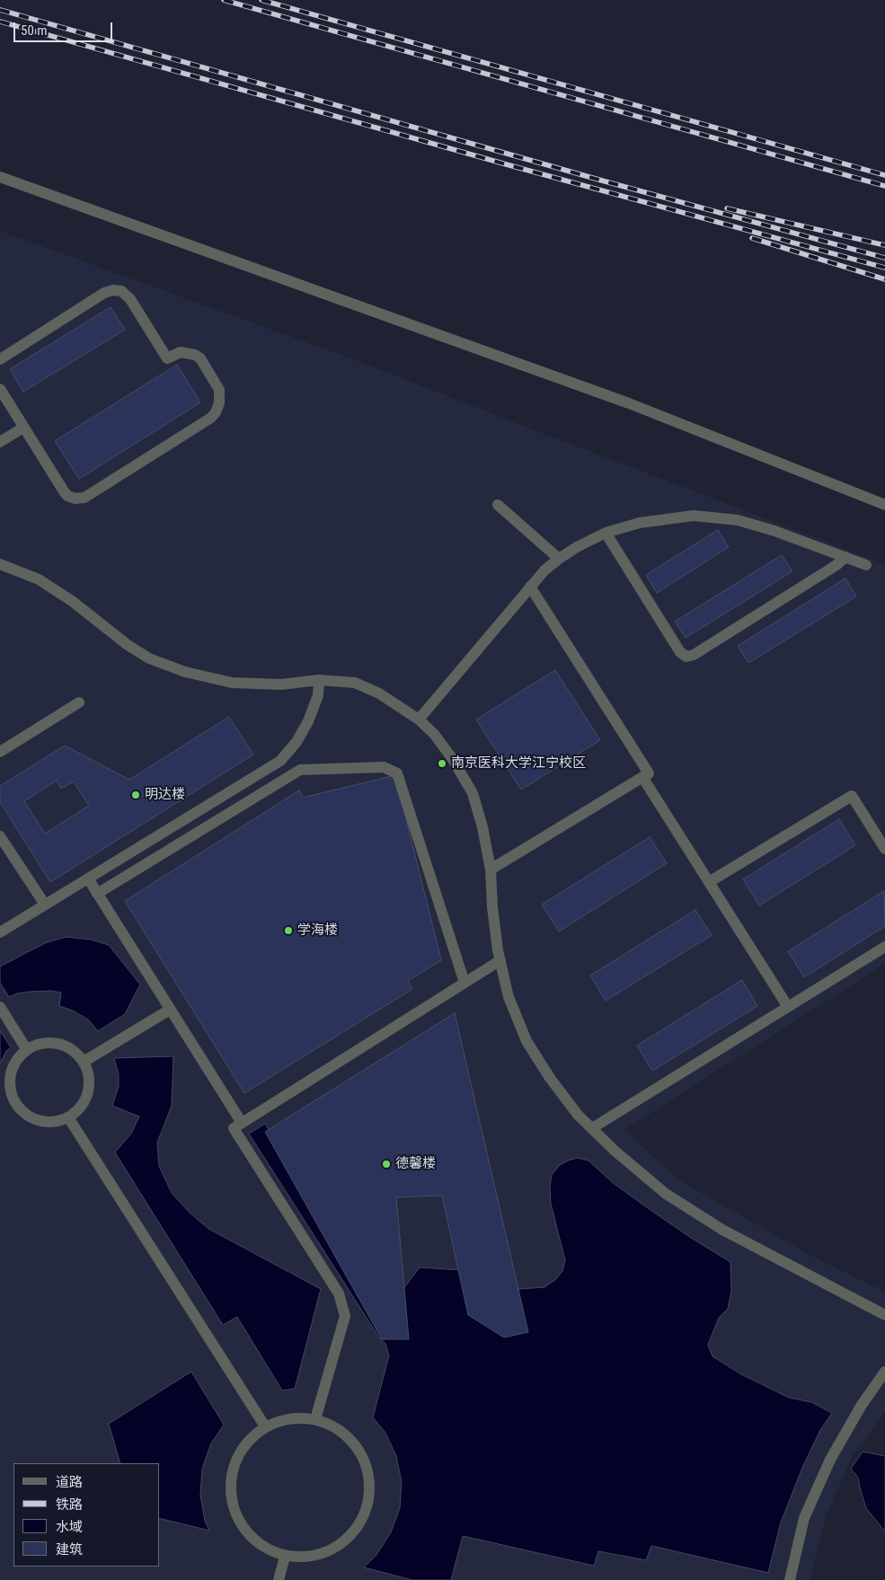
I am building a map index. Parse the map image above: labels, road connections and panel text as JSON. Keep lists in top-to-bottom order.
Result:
{
  "places": [
    "南京医科大学江宁校区",
    "明达楼",
    "学海楼",
    "德馨楼"
  ],
  "legend": [
    "道路",
    "铁路",
    "水域",
    "建筑"
  ],
  "scale_bar": "50 m"
}
